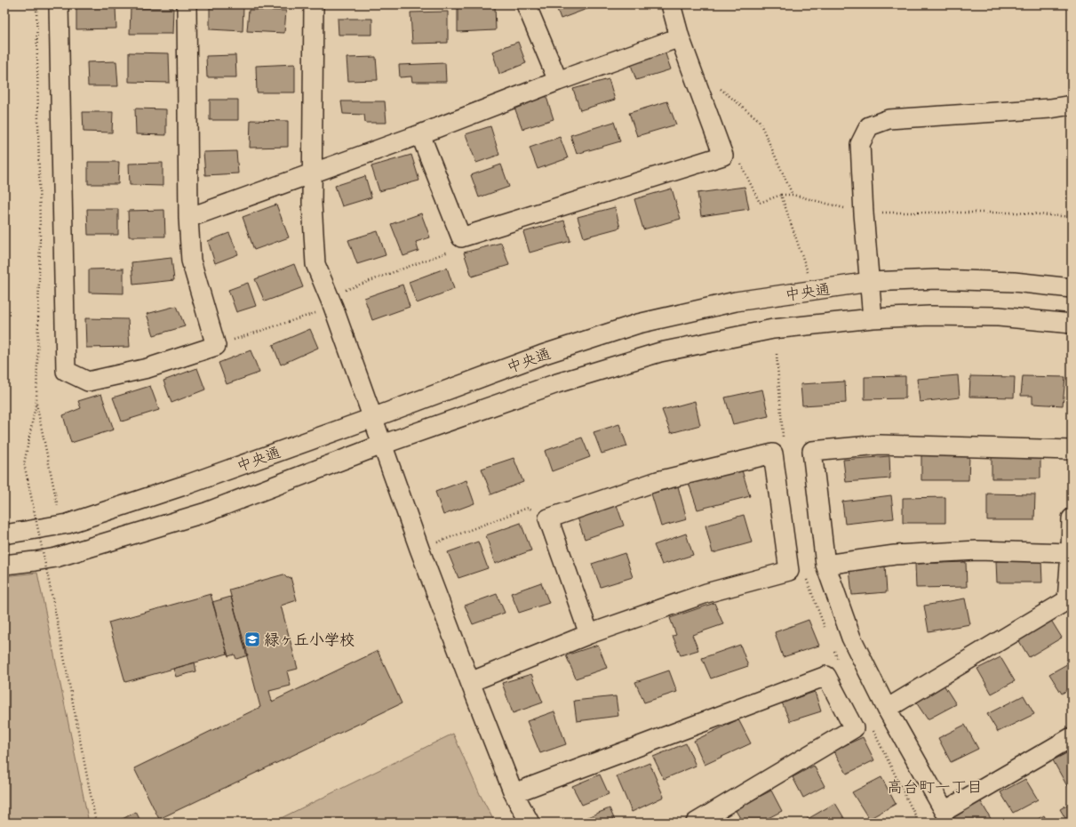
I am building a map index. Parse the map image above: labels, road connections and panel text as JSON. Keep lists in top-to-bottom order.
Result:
{
  "streets": {
    "street": ["中央通"]
  },
  "districts": ["高台町一丁目"],
  "places": {
    "school or university": ["緑ヶ丘小学校"]
  }
}
